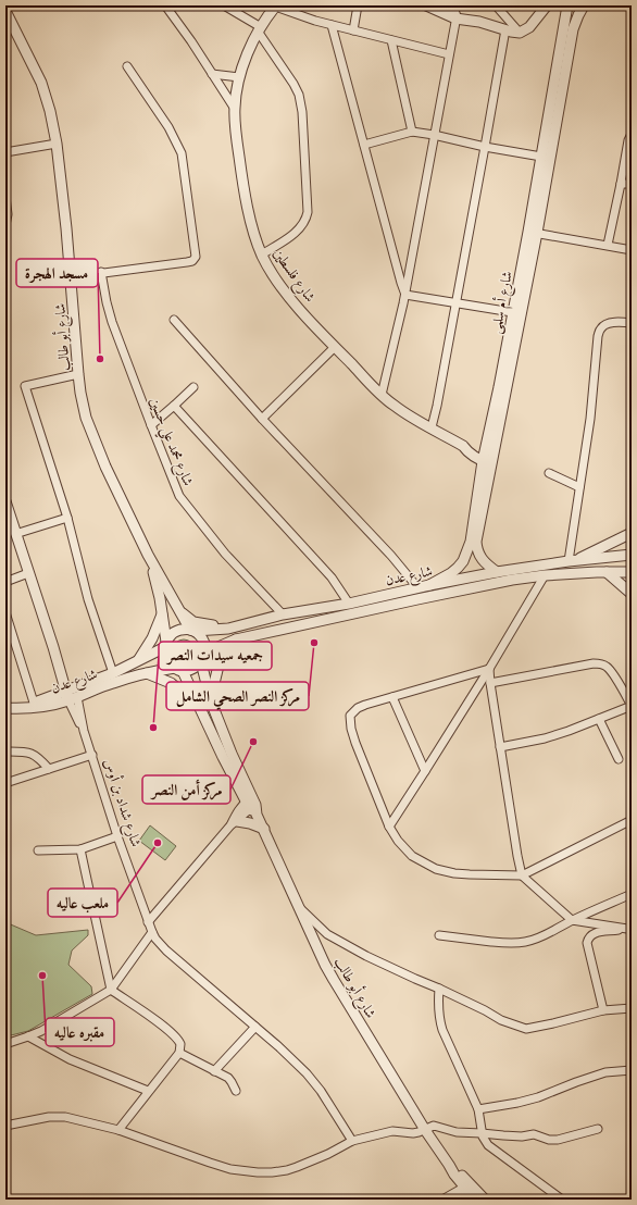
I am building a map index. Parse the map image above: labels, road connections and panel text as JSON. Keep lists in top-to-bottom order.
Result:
{
  "streets": {
    "street": [
      "شارع فلسطين",
      "شارع أم سلمى",
      "شارع أبو طالب",
      "شارع محمد علي حسين",
      "شارع عدن",
      "شارع شداد بن أوس"
    ]
  },
  "crossings": [
    ["شارع فلسطين", "شارع أم سلمى"],
    ["شارع أم سلمى", "شارع عدن"],
    ["شارع أبو طالب", "شارع عدن"],
    ["شارع محمد علي حسين", "شارع عدن"],
    ["شارع عدن", "شارع شداد بن أوس"]
  ],
  "places": [
    "مسجد الهجرة",
    "مركز النصر الصحي الشامل",
    "جمعيه سيدات النصر",
    "مركز أمن النصر",
    "ملعب عاليه",
    "مقبره عاليه"
  ]
}
